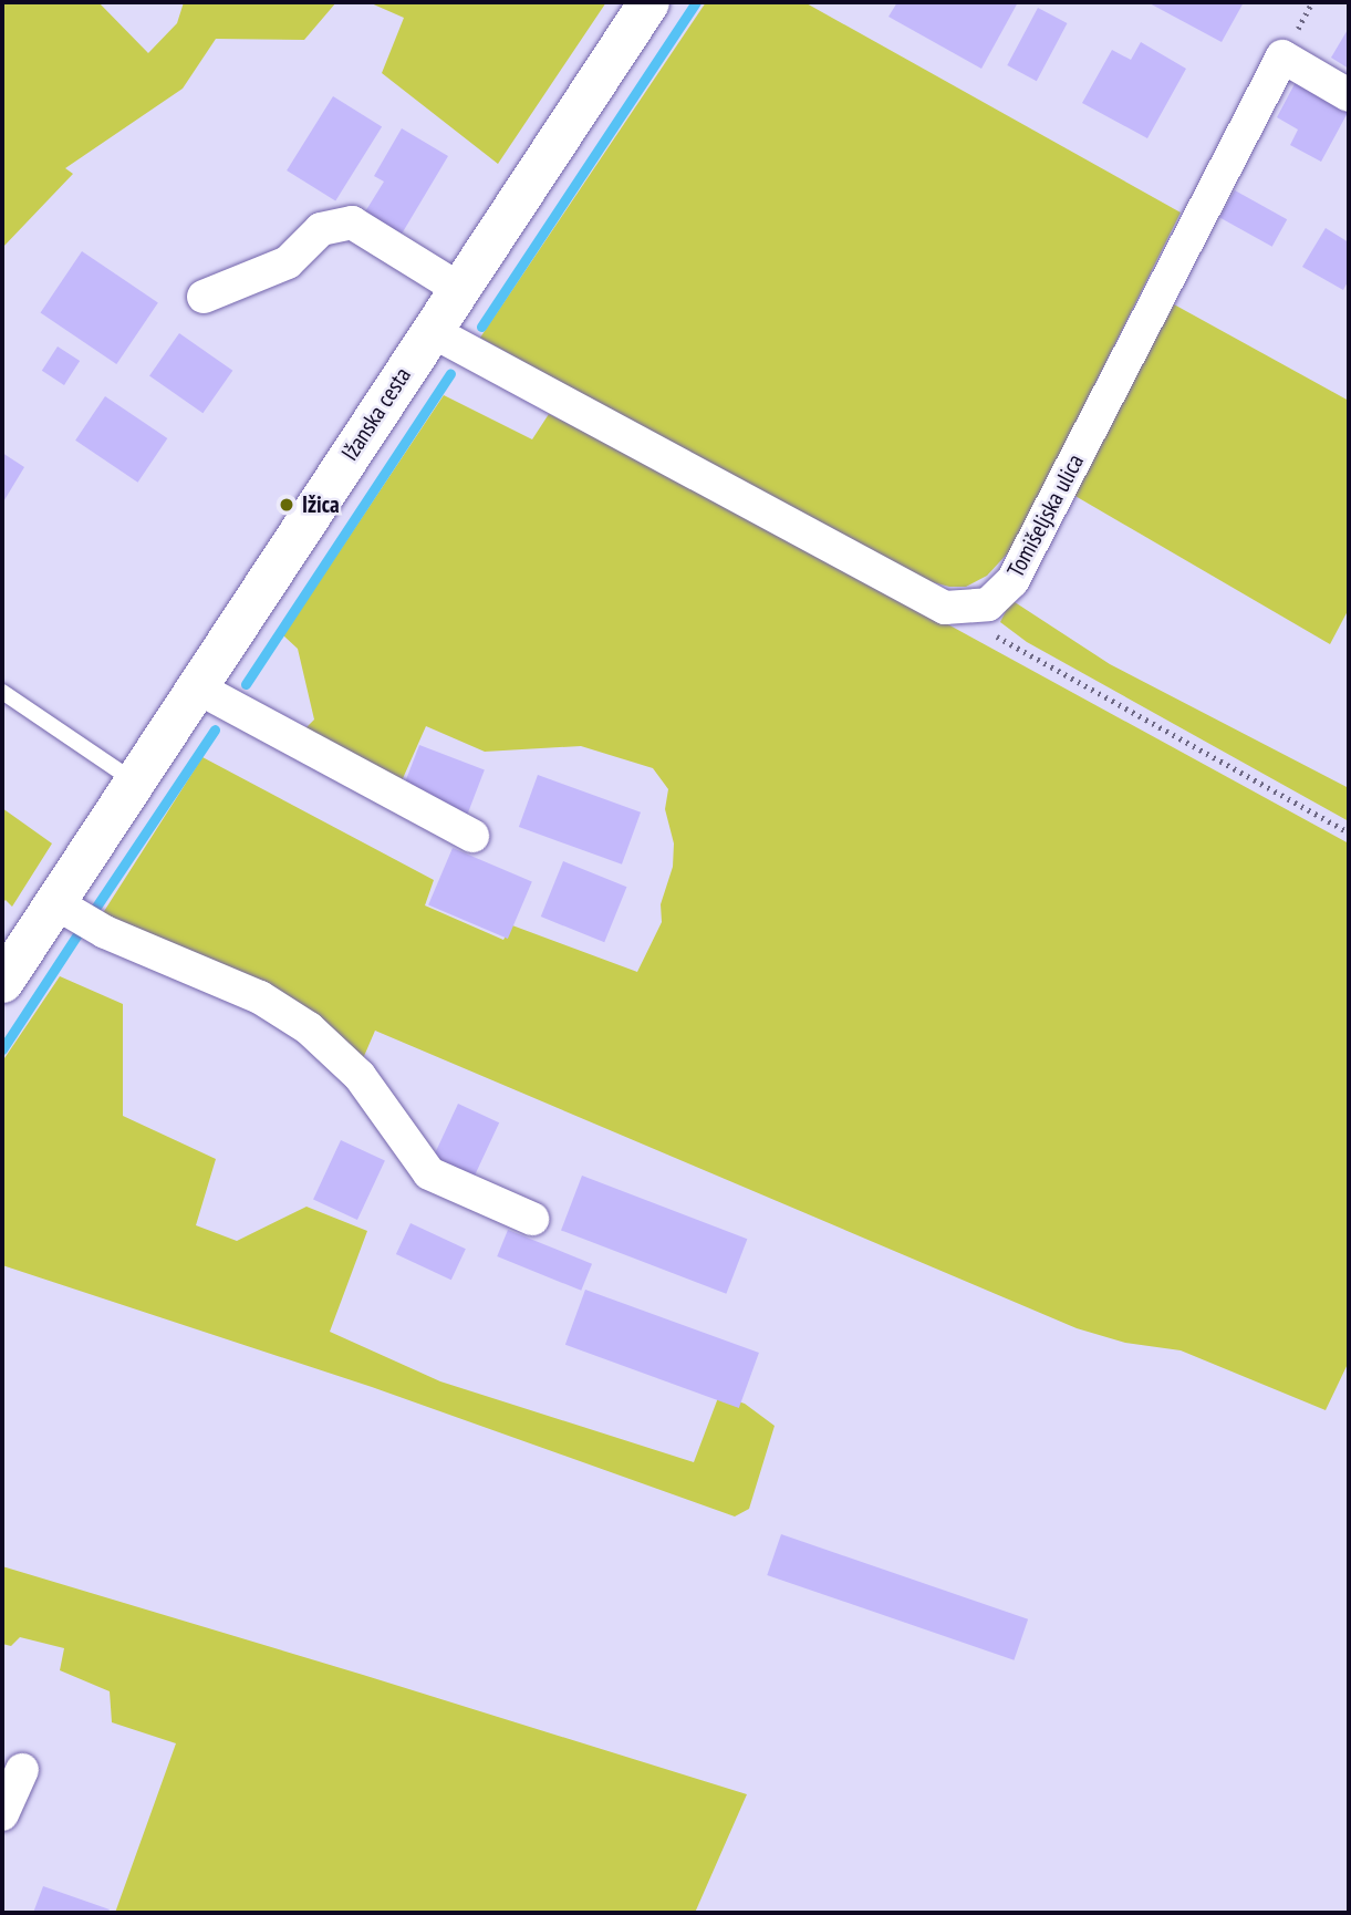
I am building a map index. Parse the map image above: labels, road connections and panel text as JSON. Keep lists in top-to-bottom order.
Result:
{
  "streets": {
    "street": ["Ižanska cesta", "Tomišeljska ulica"]
  },
  "places": ["Ižica"]
}
